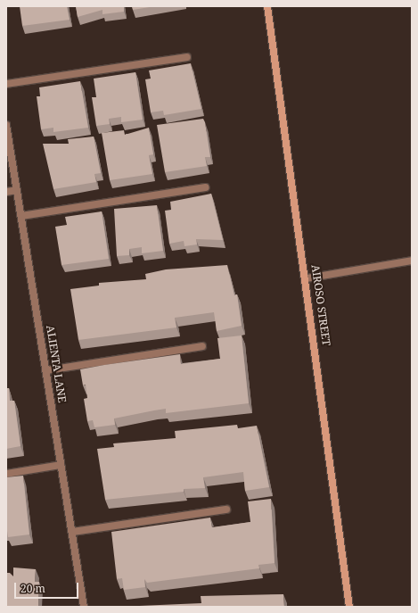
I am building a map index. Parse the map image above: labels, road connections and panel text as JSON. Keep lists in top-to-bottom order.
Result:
{
  "streets": {
    "street": ["AIROSO STREET", "ALIENTA LANE"]
  },
  "scale_bar": "20 m"
}
